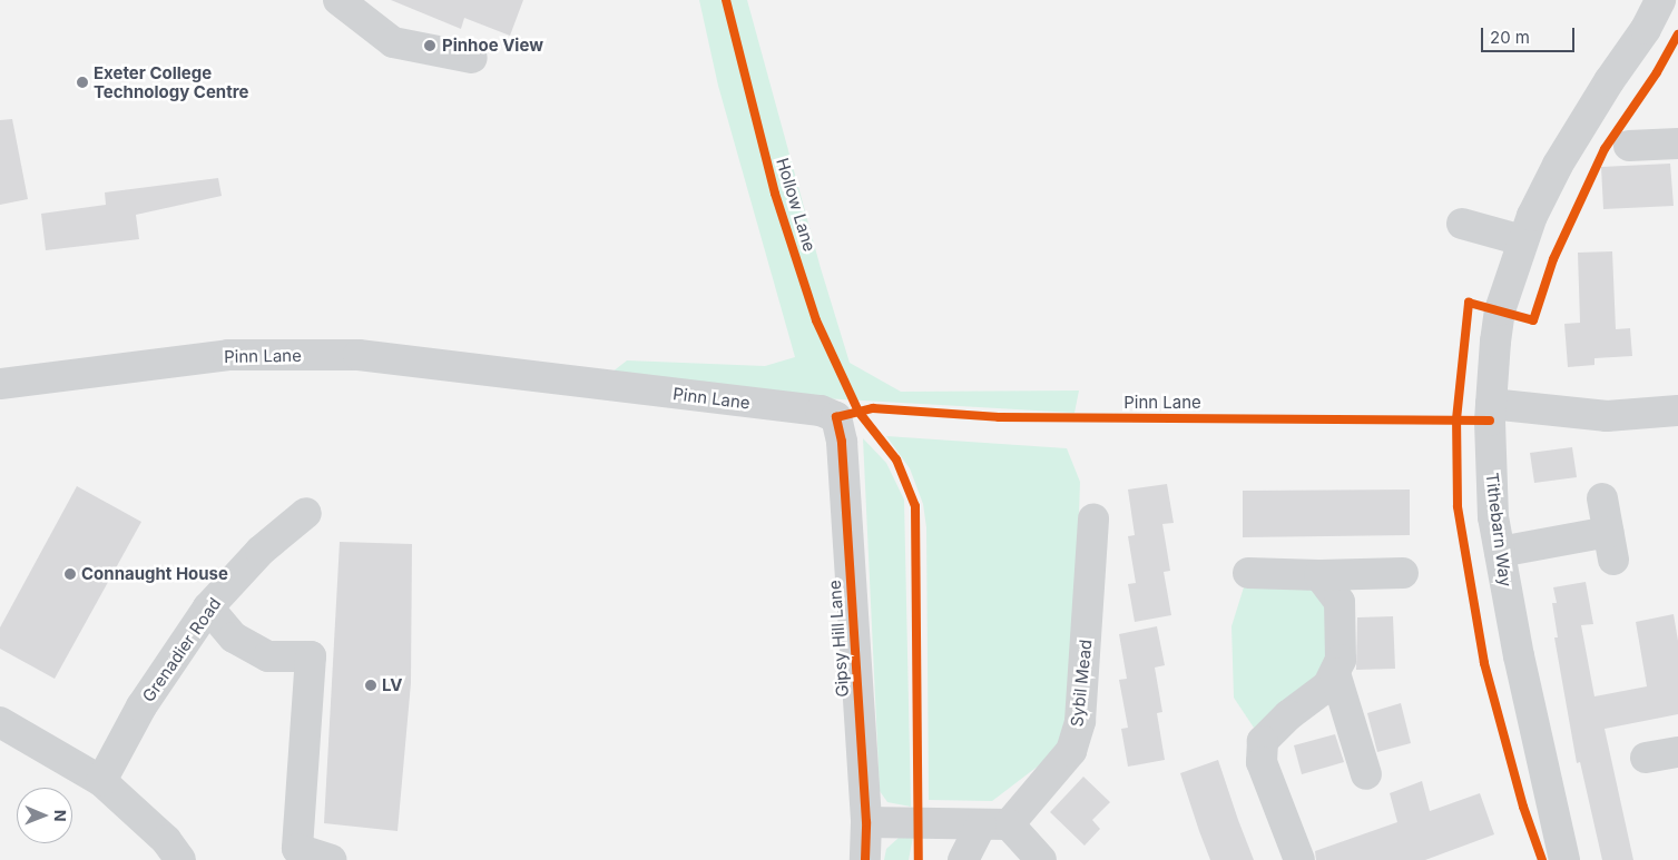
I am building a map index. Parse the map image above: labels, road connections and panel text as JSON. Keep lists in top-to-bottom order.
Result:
{
  "streets": {
    "street": [
      "Pinn Lane",
      "Tithebarn Way",
      "Gipsy Hill Lane",
      "Grenadier Road",
      "Sybil Mead"
    ],
    "cycle path": ["Hollow Lane"]
  },
  "crossings": [
    ["Pinn Lane", "Gipsy Hill Lane"]
  ],
  "places": [
    "Pinhoe View",
    "Exeter College Technology Centre",
    "Connaught House",
    "LV"
  ],
  "scale_bar": "20 m",
  "north": "right"
}
